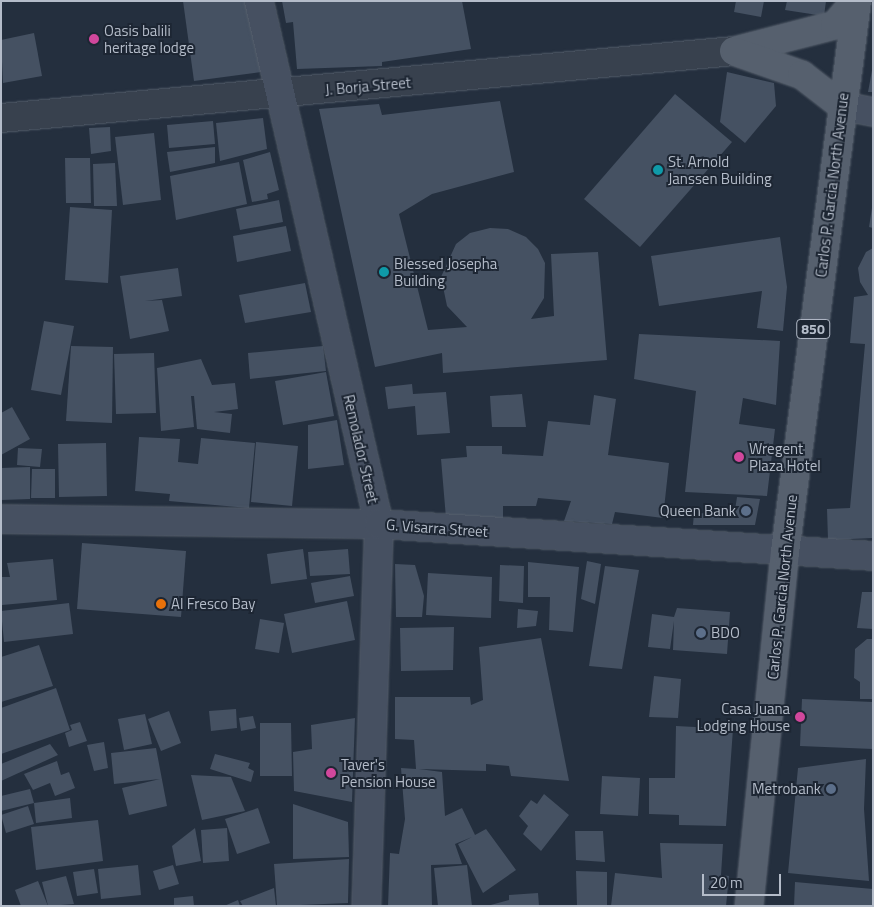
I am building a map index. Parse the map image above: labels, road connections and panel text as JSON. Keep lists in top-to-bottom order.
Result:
{
  "streets": {
    "main road": ["Carlos P. Garcia North Avenue", "850"],
    "street": ["J. Borja Street", "Remolador Street", "G. Visarra Street"]
  },
  "crossings": [
    ["J. Borja Street", "Remolador Street"],
    ["Carlos P. Garcia North Avenue", "G. Visarra Street"],
    ["Remolador Street", "G. Visarra Street"]
  ],
  "places": [
    "Oasis balili heritage lodge",
    "St. Arnold Janssen Building",
    "Blessed Josepha Building",
    "Wregent Plaza Hotel",
    "Queen Bank",
    "Al Fresco Bay",
    "BDO",
    "Casa Juana Lodging House",
    "Taver's Pension House",
    "Metrobank"
  ],
  "scale_bar": "20 m"
}
